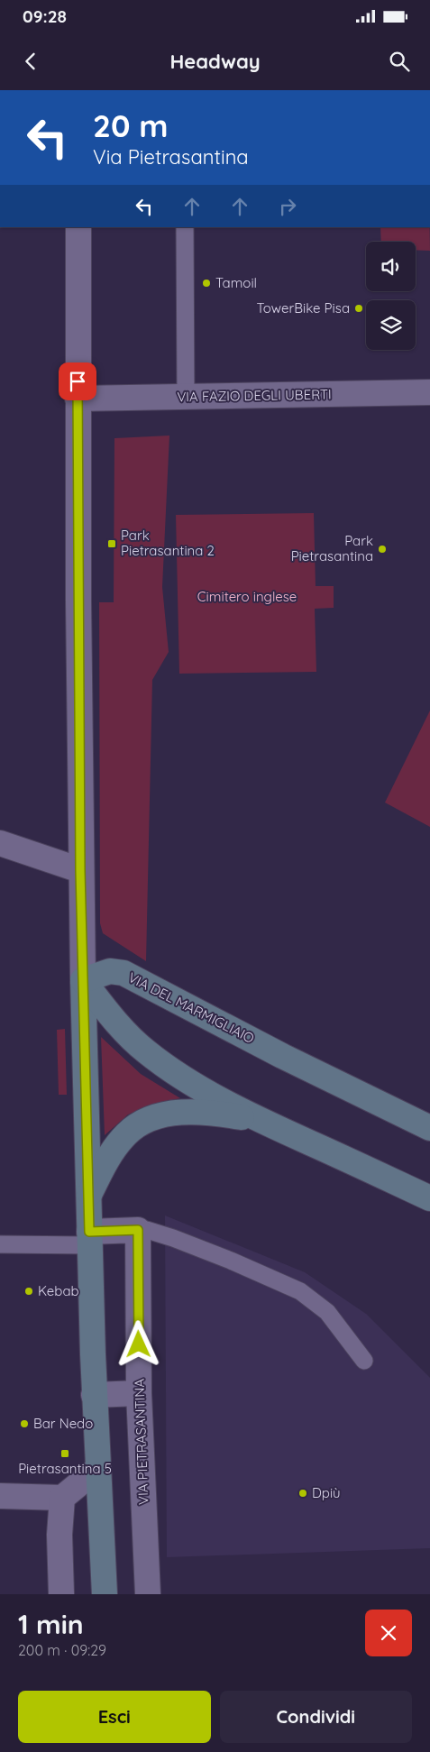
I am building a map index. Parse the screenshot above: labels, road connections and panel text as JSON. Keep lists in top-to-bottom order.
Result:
{
  "streets": {
    "main road": ["VIA DEL MARMIGLIAIO"],
    "street": ["VIA FAZIO DEGLI UBERTI", "VIA PIETRASANTINA"]
  },
  "parks": ["Cimitero inglese"],
  "places": {
    "other": [
      "Tamoil",
      "TowerBike Pisa",
      "Park Pietrasantina",
      "Kebab",
      "Bar Nedo",
      "Dpiù"
    ],
    "transit": ["Park Pietrasantina 2", "Pietrasantina 5"]
  },
  "page": {
    "status": "09:28",
    "header": "Headway",
    "turn": ["20 m", "Via Pietrasantina"],
    "heading": ["1 min", "200 m · 09:29"],
    "buttons": ["Esci", "Condividi"]
  }
}
